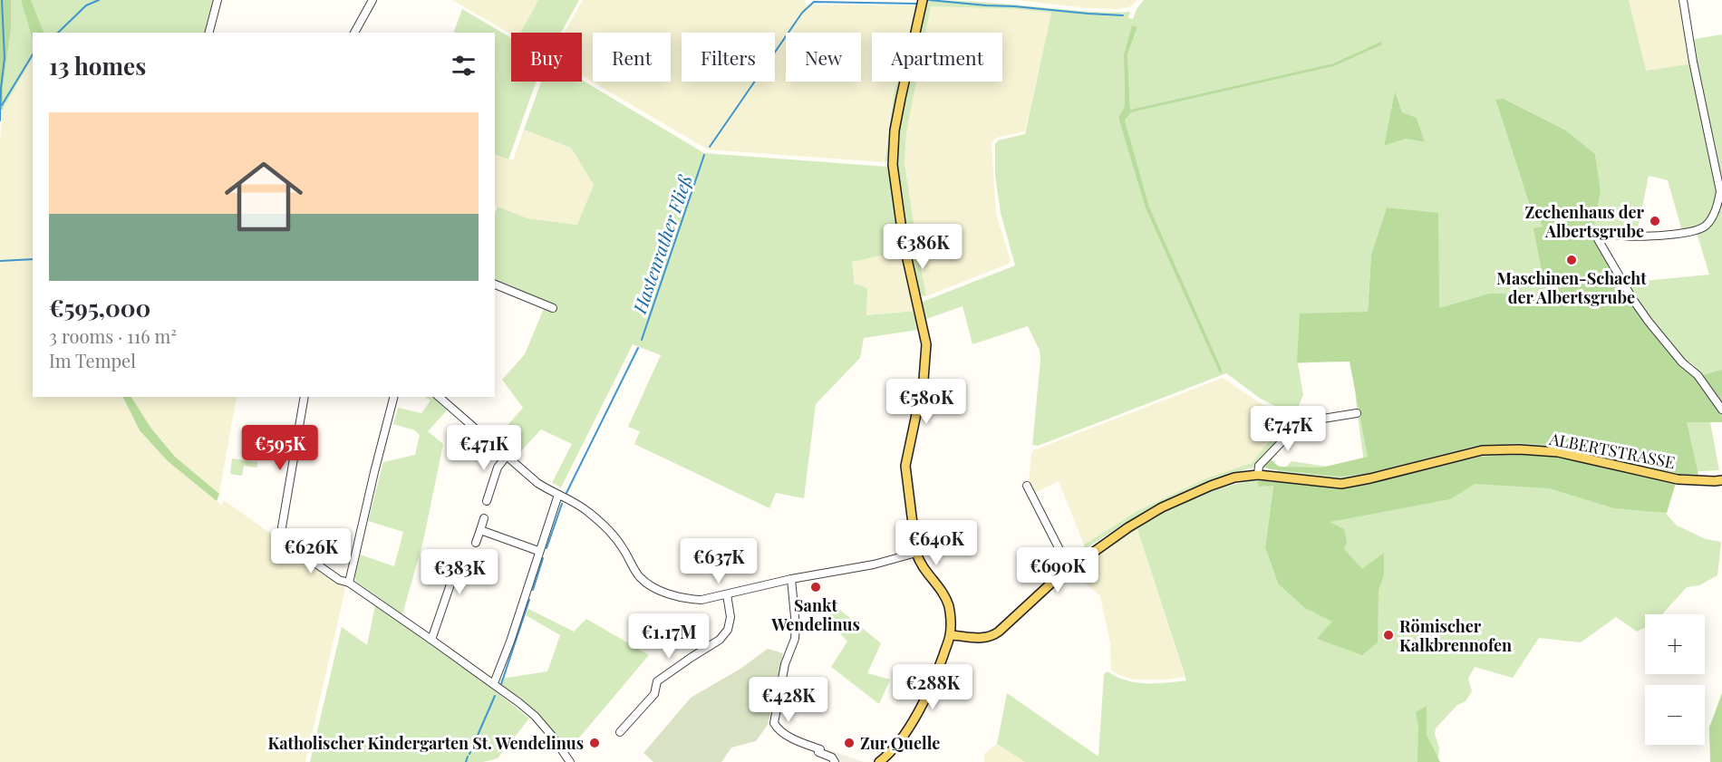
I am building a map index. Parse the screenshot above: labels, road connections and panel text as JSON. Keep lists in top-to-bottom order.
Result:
{
  "streets": {
    "main road": ["ALBERTSTRASSE"]
  },
  "water": ["Hastenrather Fließ"],
  "places": [
    "Zechenhaus der Albertsgrube",
    "Maschinen-Schacht der Albertsgrube",
    "Sankt Wendelinus",
    "Römischer Kalkbrennofen",
    "Katholischer Kindergarten St. Wendelinus",
    "Zur Quelle"
  ],
  "page": {
    "chip": [
      "Buy",
      "Rent",
      "Filters",
      "New",
      "Apartment"
    ],
    "heading": "13 homes",
    "list": [
      {
        "name": "€595,000",
        "note": "3 rooms · 116 m² · Im Tempel"
      }
    ],
    "price": [
      "€386K",
      "€580K",
      "€747K",
      "€595K",
      "€471K",
      "€640K",
      "€626K",
      "€637K",
      "€690K",
      "€383K",
      "€1.17M",
      "€288K",
      "€428K"
    ],
    "map_buttons": ["+", "−"]
  }
}
